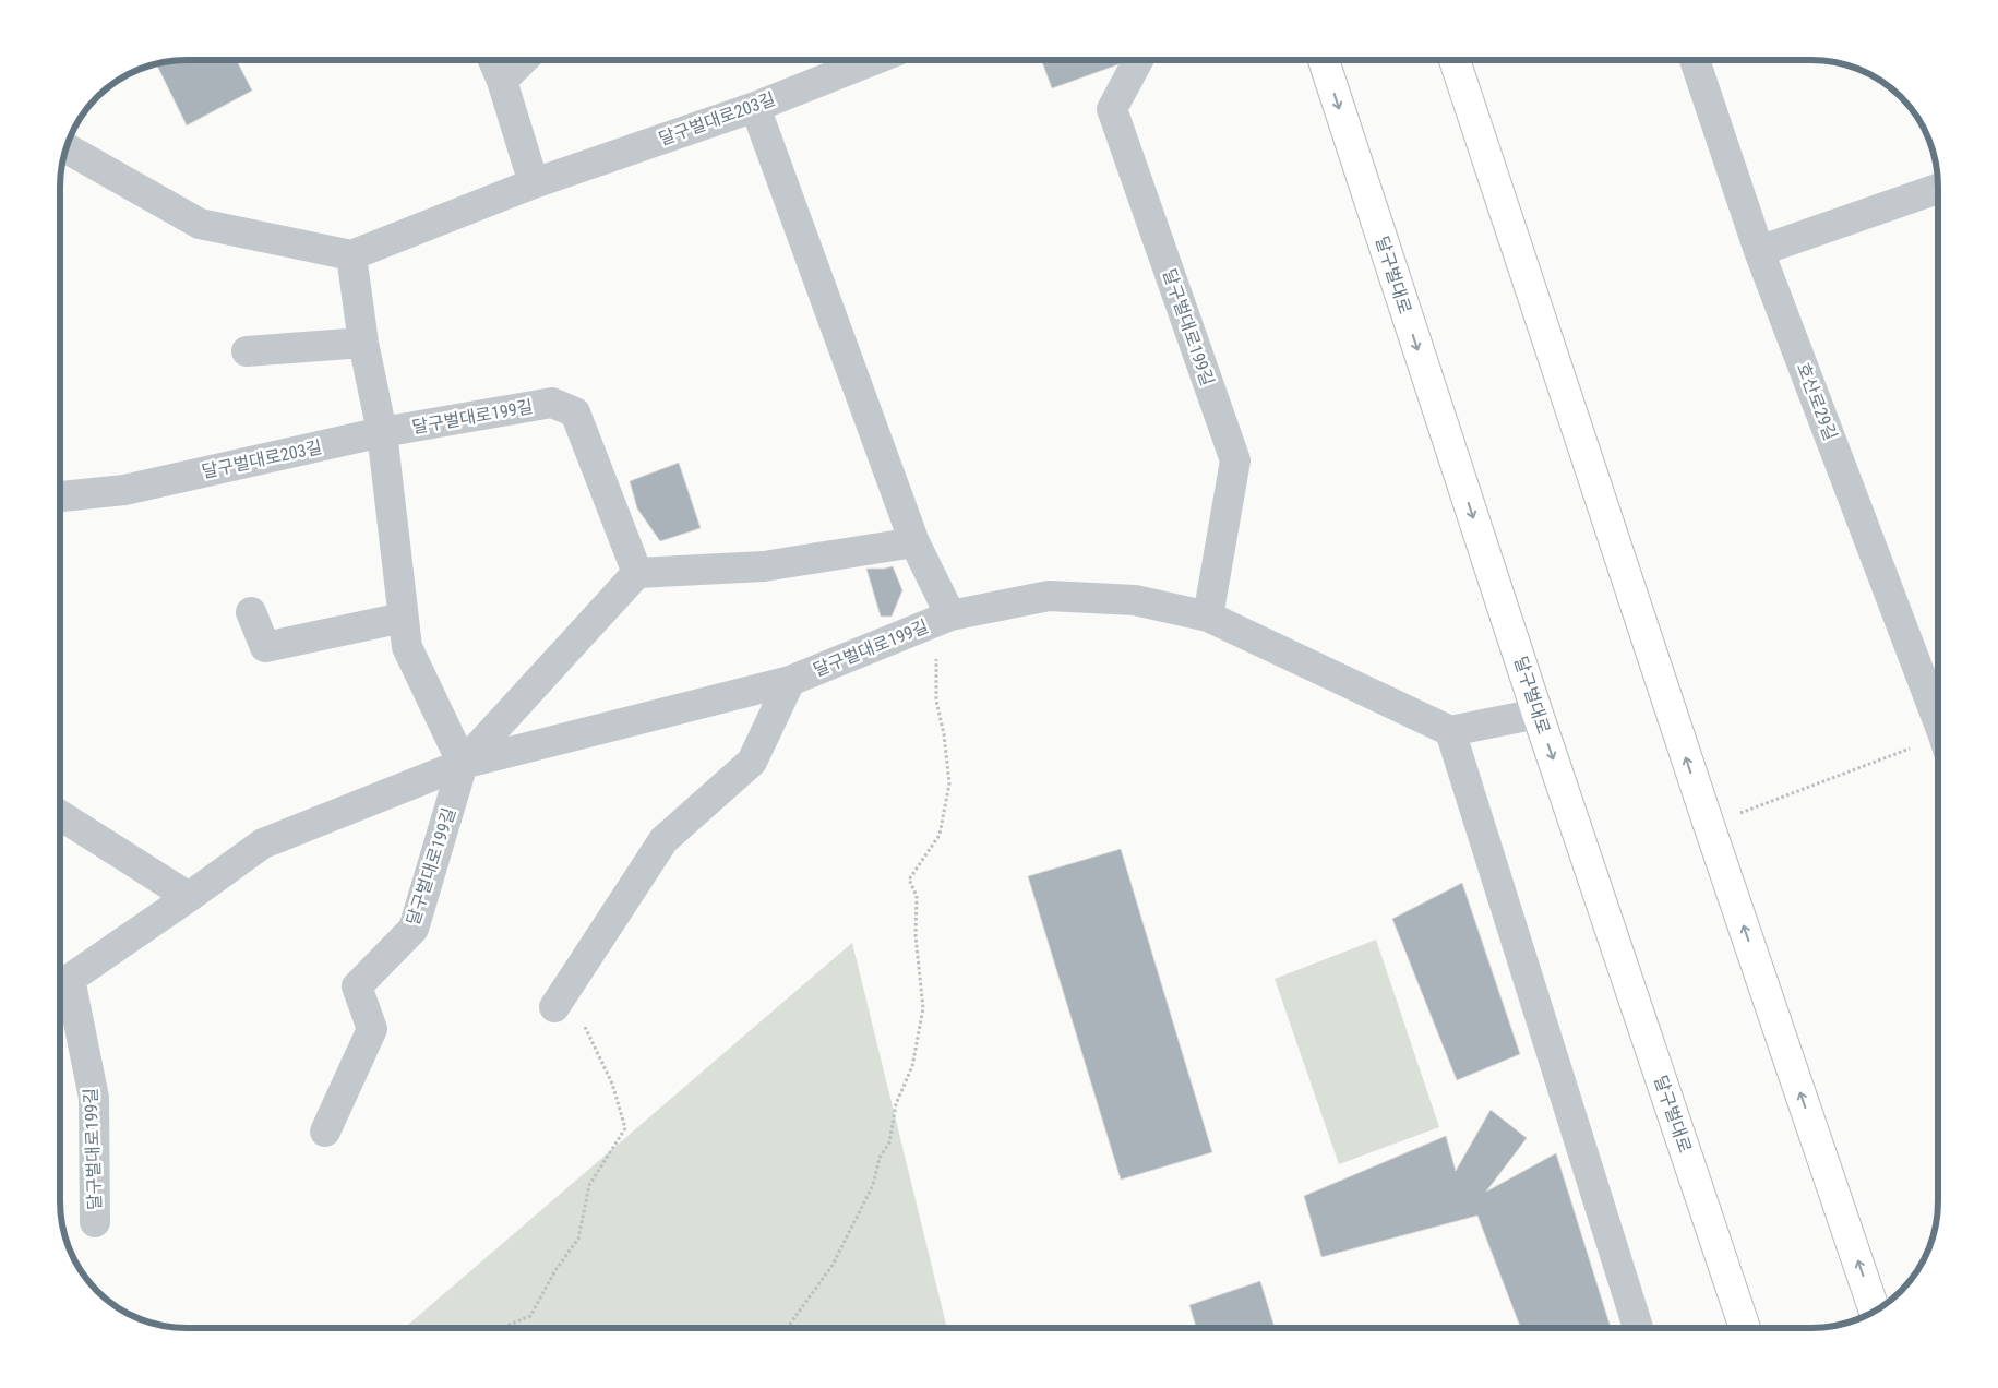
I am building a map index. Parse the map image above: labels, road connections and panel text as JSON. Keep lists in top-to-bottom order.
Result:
{
  "streets": {
    "main road": ["달구벌대로"],
    "street": ["달구벌대로203길", "달구벌대로199길", "호산로29길"]
  },
  "crossings": [
    ["달구벌대로203길", "달구벌대로199길"]
  ]
}
